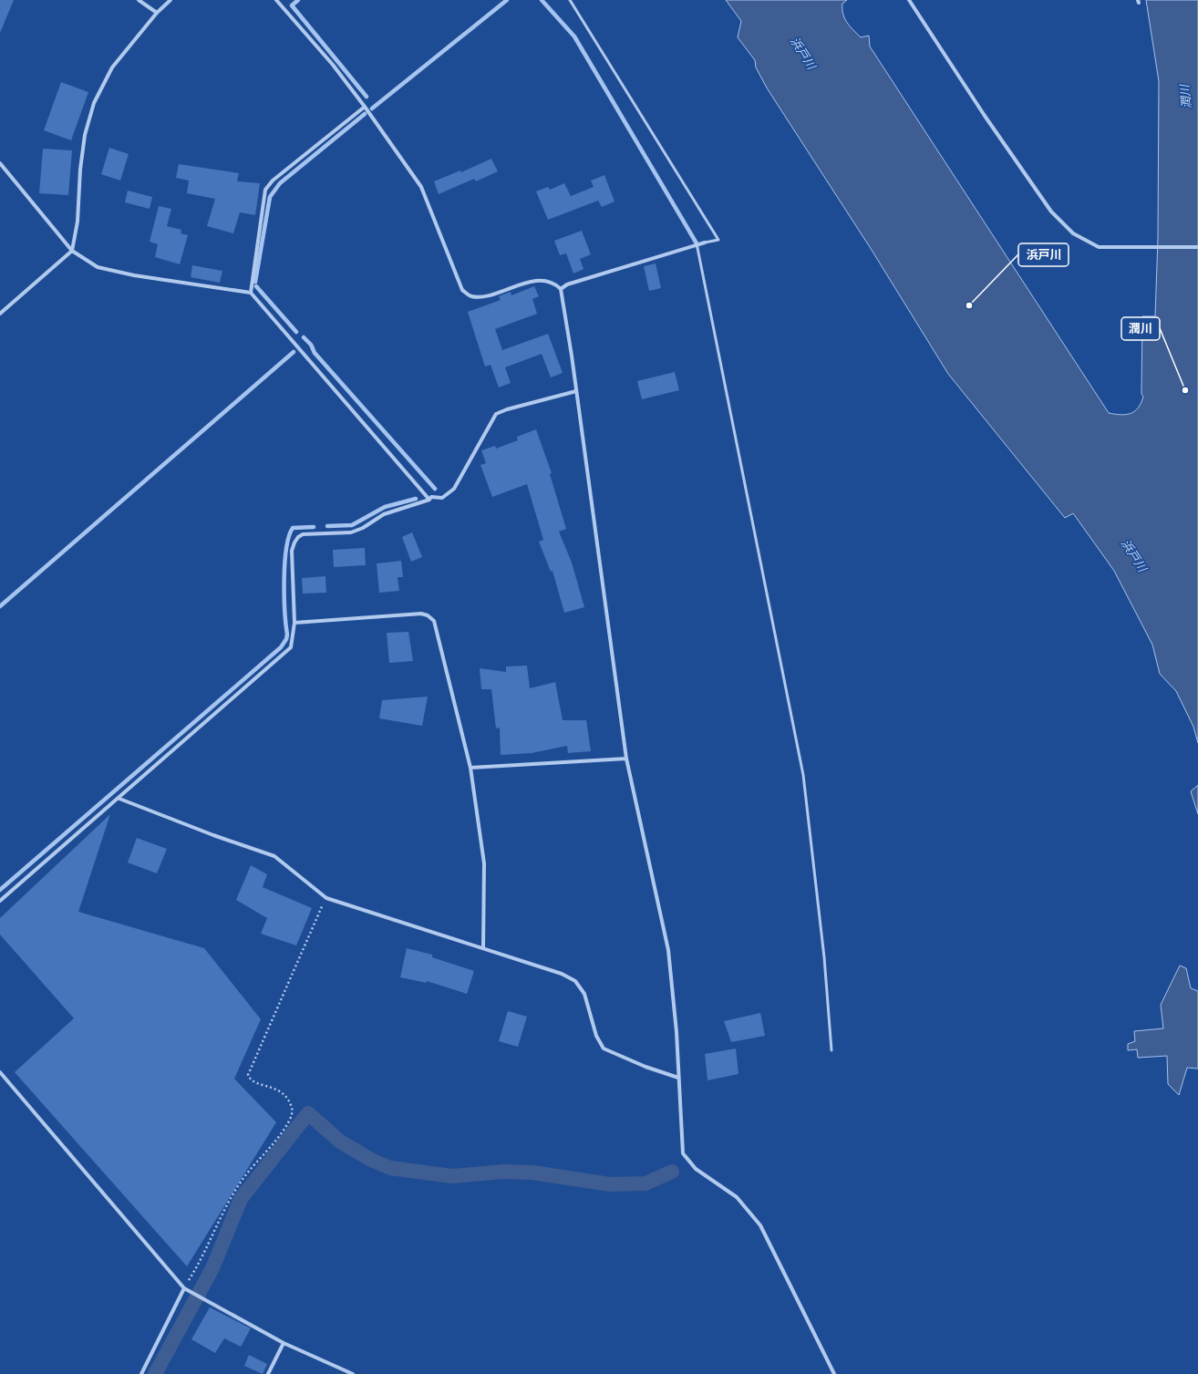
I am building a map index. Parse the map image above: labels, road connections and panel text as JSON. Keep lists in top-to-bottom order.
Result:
{
  "water": ["浜戸川", "潤川"],
  "places": ["浜戸川", "潤川"]
}
